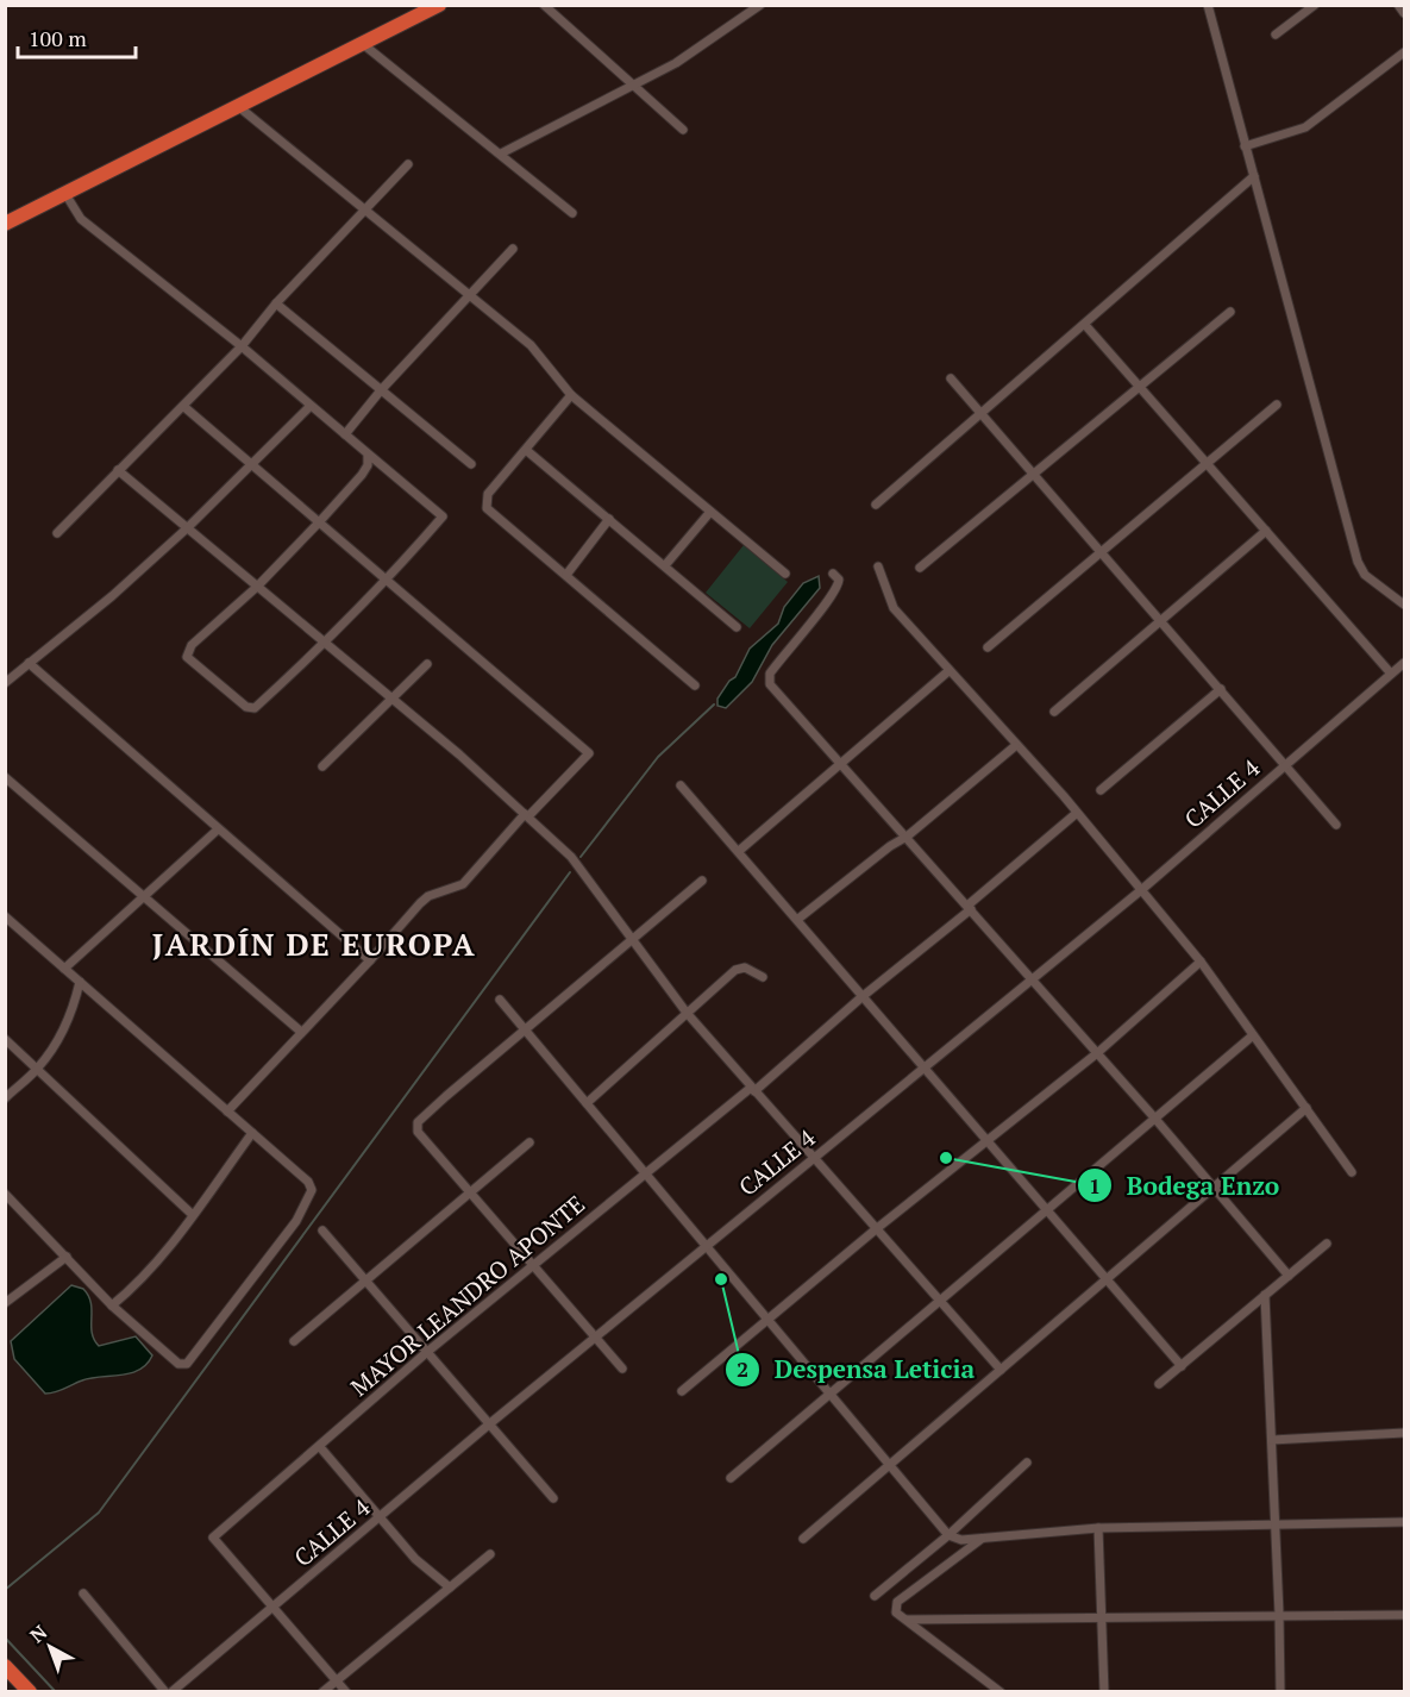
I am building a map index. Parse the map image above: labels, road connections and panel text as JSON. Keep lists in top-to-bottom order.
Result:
{
  "streets": {
    "street": ["CALLE 4", "MAYOR LEANDRO APONTE"]
  },
  "crossings": [
    ["CALLE 4", "MAYOR LEANDRO APONTE"]
  ],
  "districts": ["JARDÍN DE EUROPA"],
  "places": ["Bodega Enzo", "Despensa Leticia"],
  "scale_bar": "100 m",
  "north": "top left"
}
